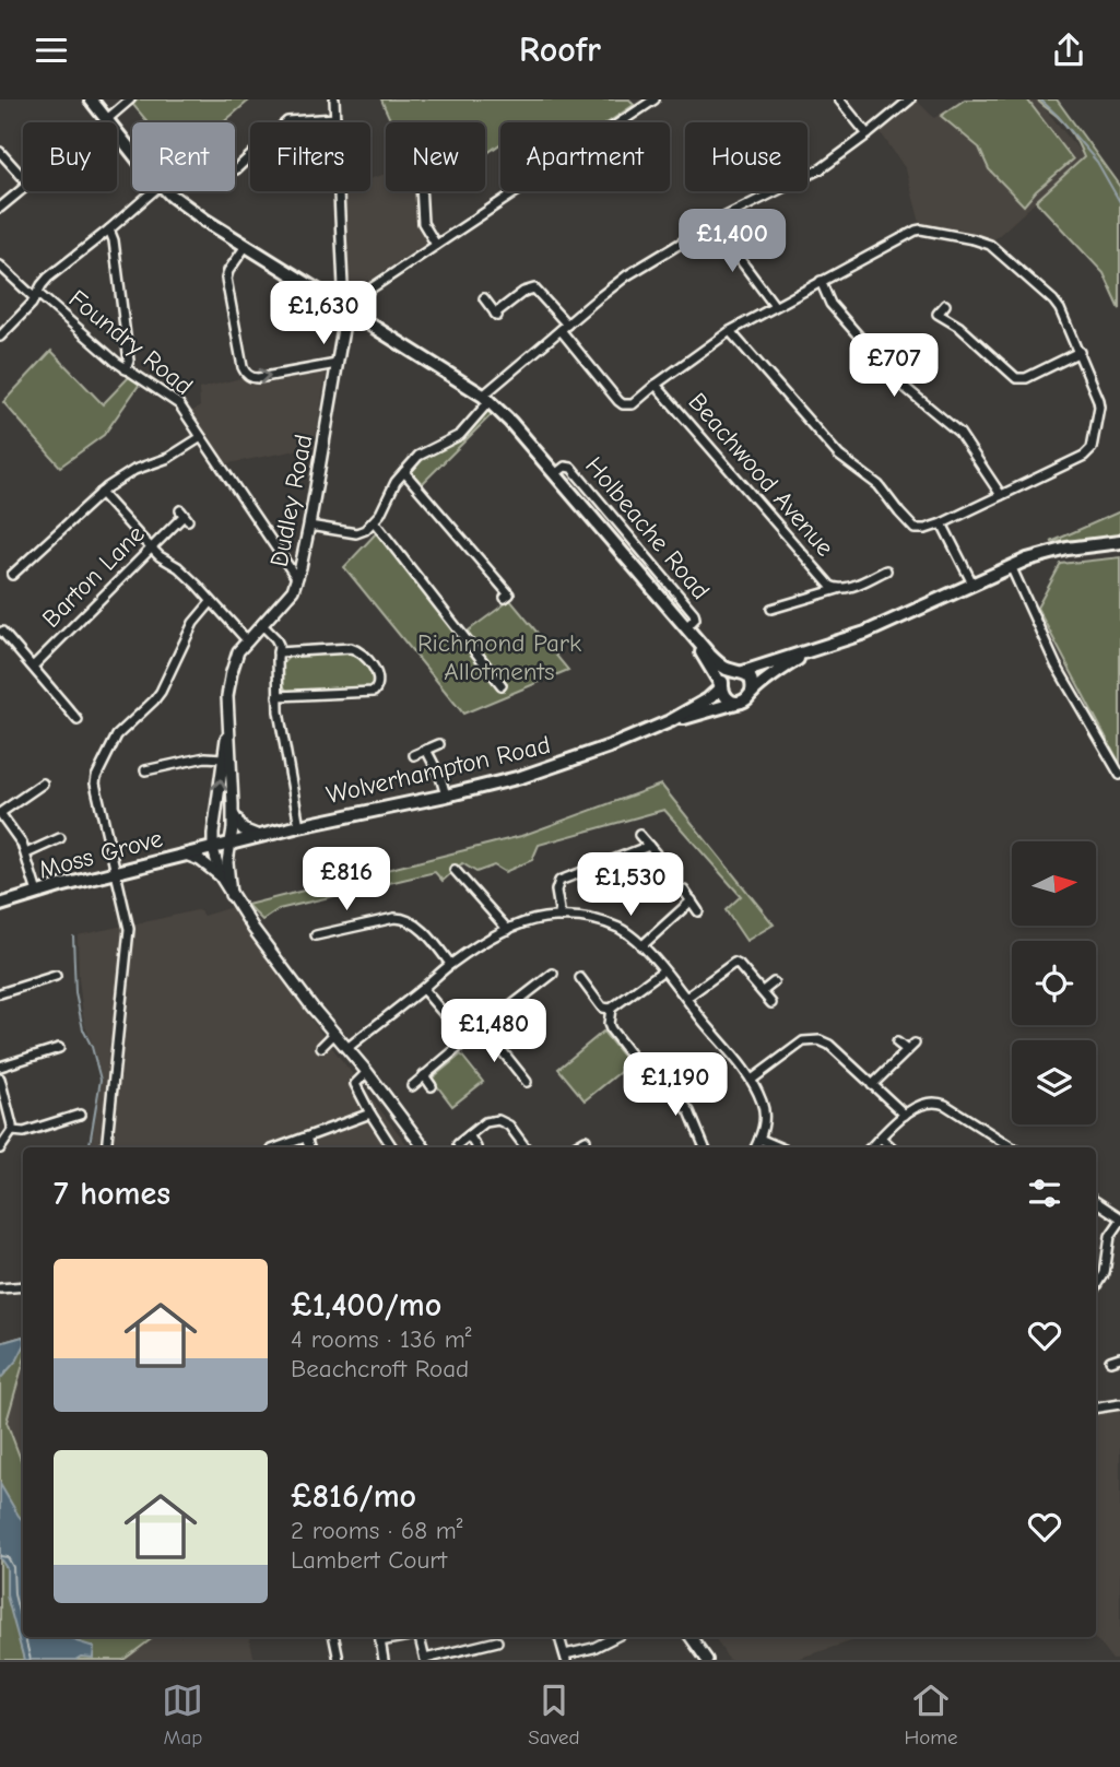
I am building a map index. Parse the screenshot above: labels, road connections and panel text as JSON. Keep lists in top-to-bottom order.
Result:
{
  "streets": {
    "highway": ["Holbeache Road", "Wolverhampton Road", "Moss Grove"],
    "main road": ["Dudley Road"],
    "street": ["Foundry Road", "Beachwood Avenue", "Barton Lane"]
  },
  "crossings": [
    ["Foundry Road", "Dudley Road"],
    ["Dudley Road", "Holbeache Road"],
    ["Dudley Road", "Wolverhampton Road"],
    ["Dudley Road", "Moss Grove"],
    ["Holbeache Road", "Wolverhampton Road"],
    ["Wolverhampton Road", "Moss Grove"]
  ],
  "parks": ["Richmond Park Allotments"],
  "north": "right",
  "page": {
    "header": "Roofr",
    "chip": [
      "Buy",
      "Rent",
      "Filters",
      "New",
      "Apartment",
      "House"
    ],
    "price": [
      "£1,400",
      "£1,630",
      "£707",
      "£816",
      "£1,530",
      "£1,480",
      "£1,190"
    ],
    "heading": "7 homes",
    "list": [
      {
        "name": "£1,400/mo",
        "note": "4 rooms · 136 m² · Beachcroft Road"
      },
      {
        "name": "£816/mo",
        "note": "2 rooms · 68 m² · Lambert Court"
      }
    ],
    "tabs": ["Map", "Saved", "Home"]
  }
}
